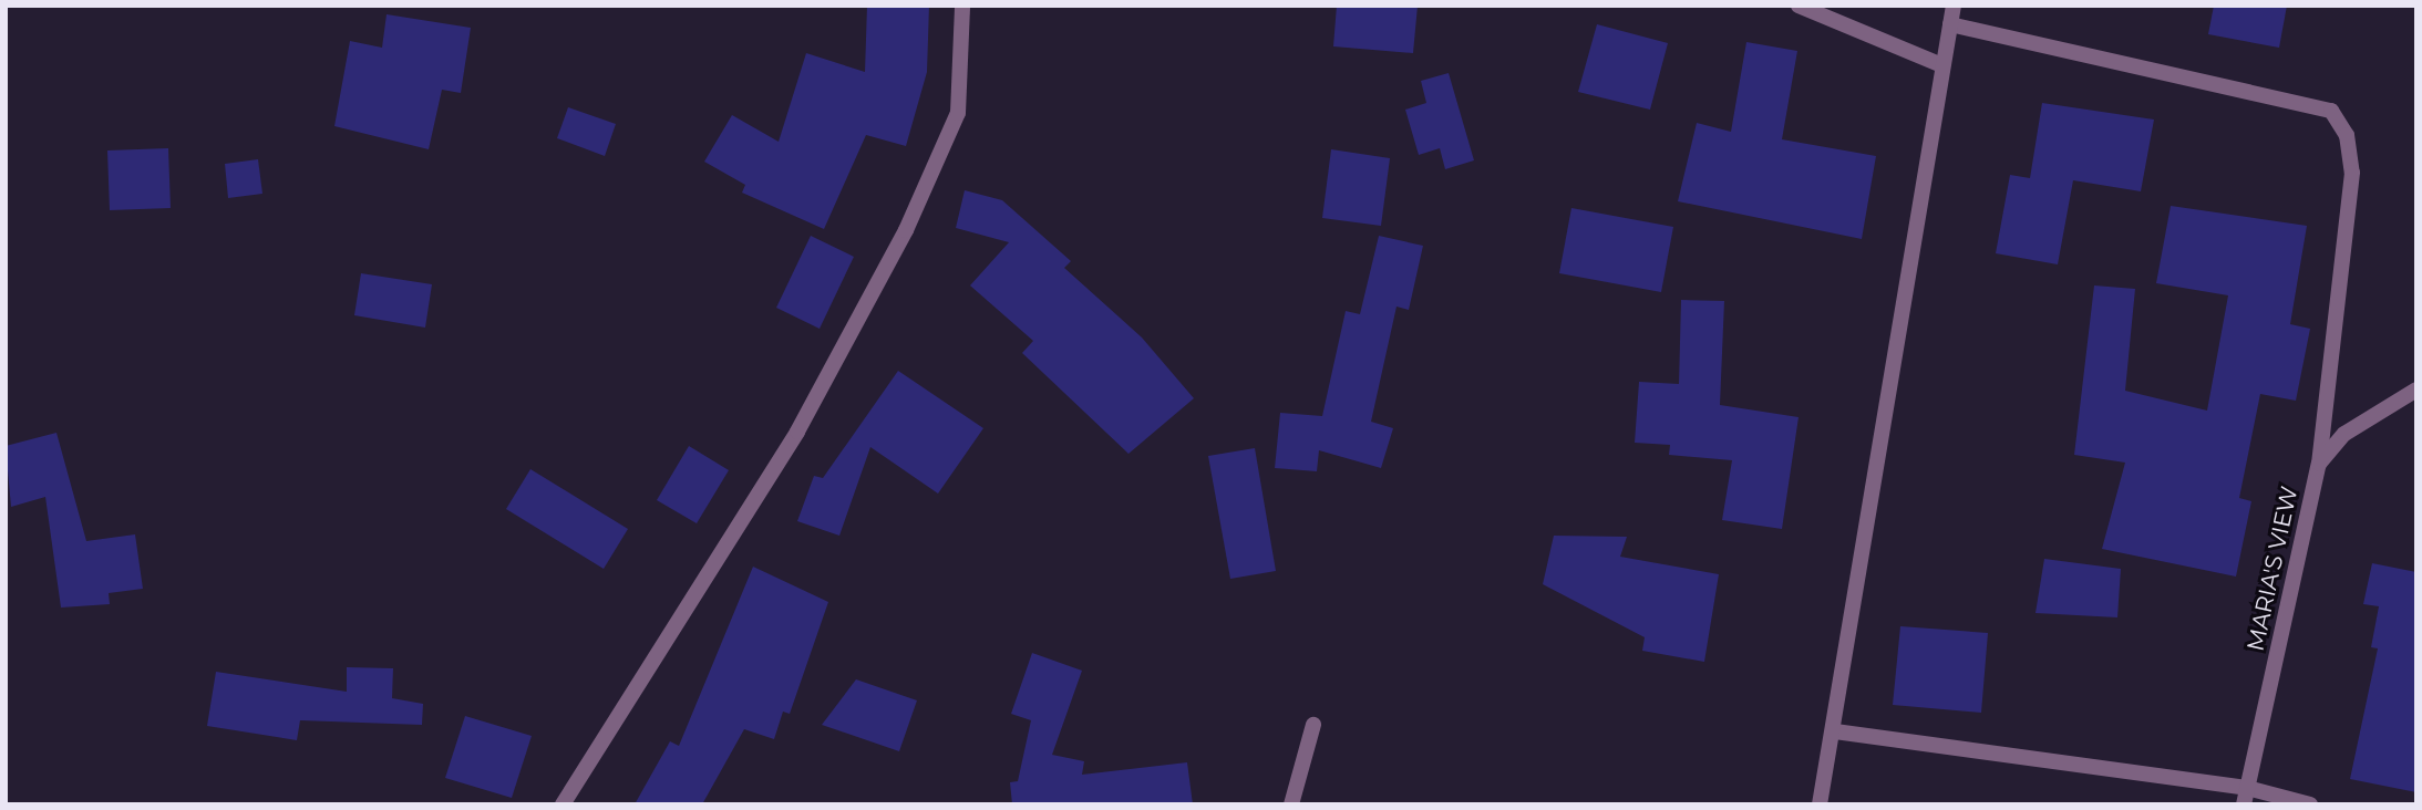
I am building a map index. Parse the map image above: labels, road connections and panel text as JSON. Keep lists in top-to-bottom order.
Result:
{
  "streets": {
    "street": ["MARIA'S VIEW"]
  }
}
